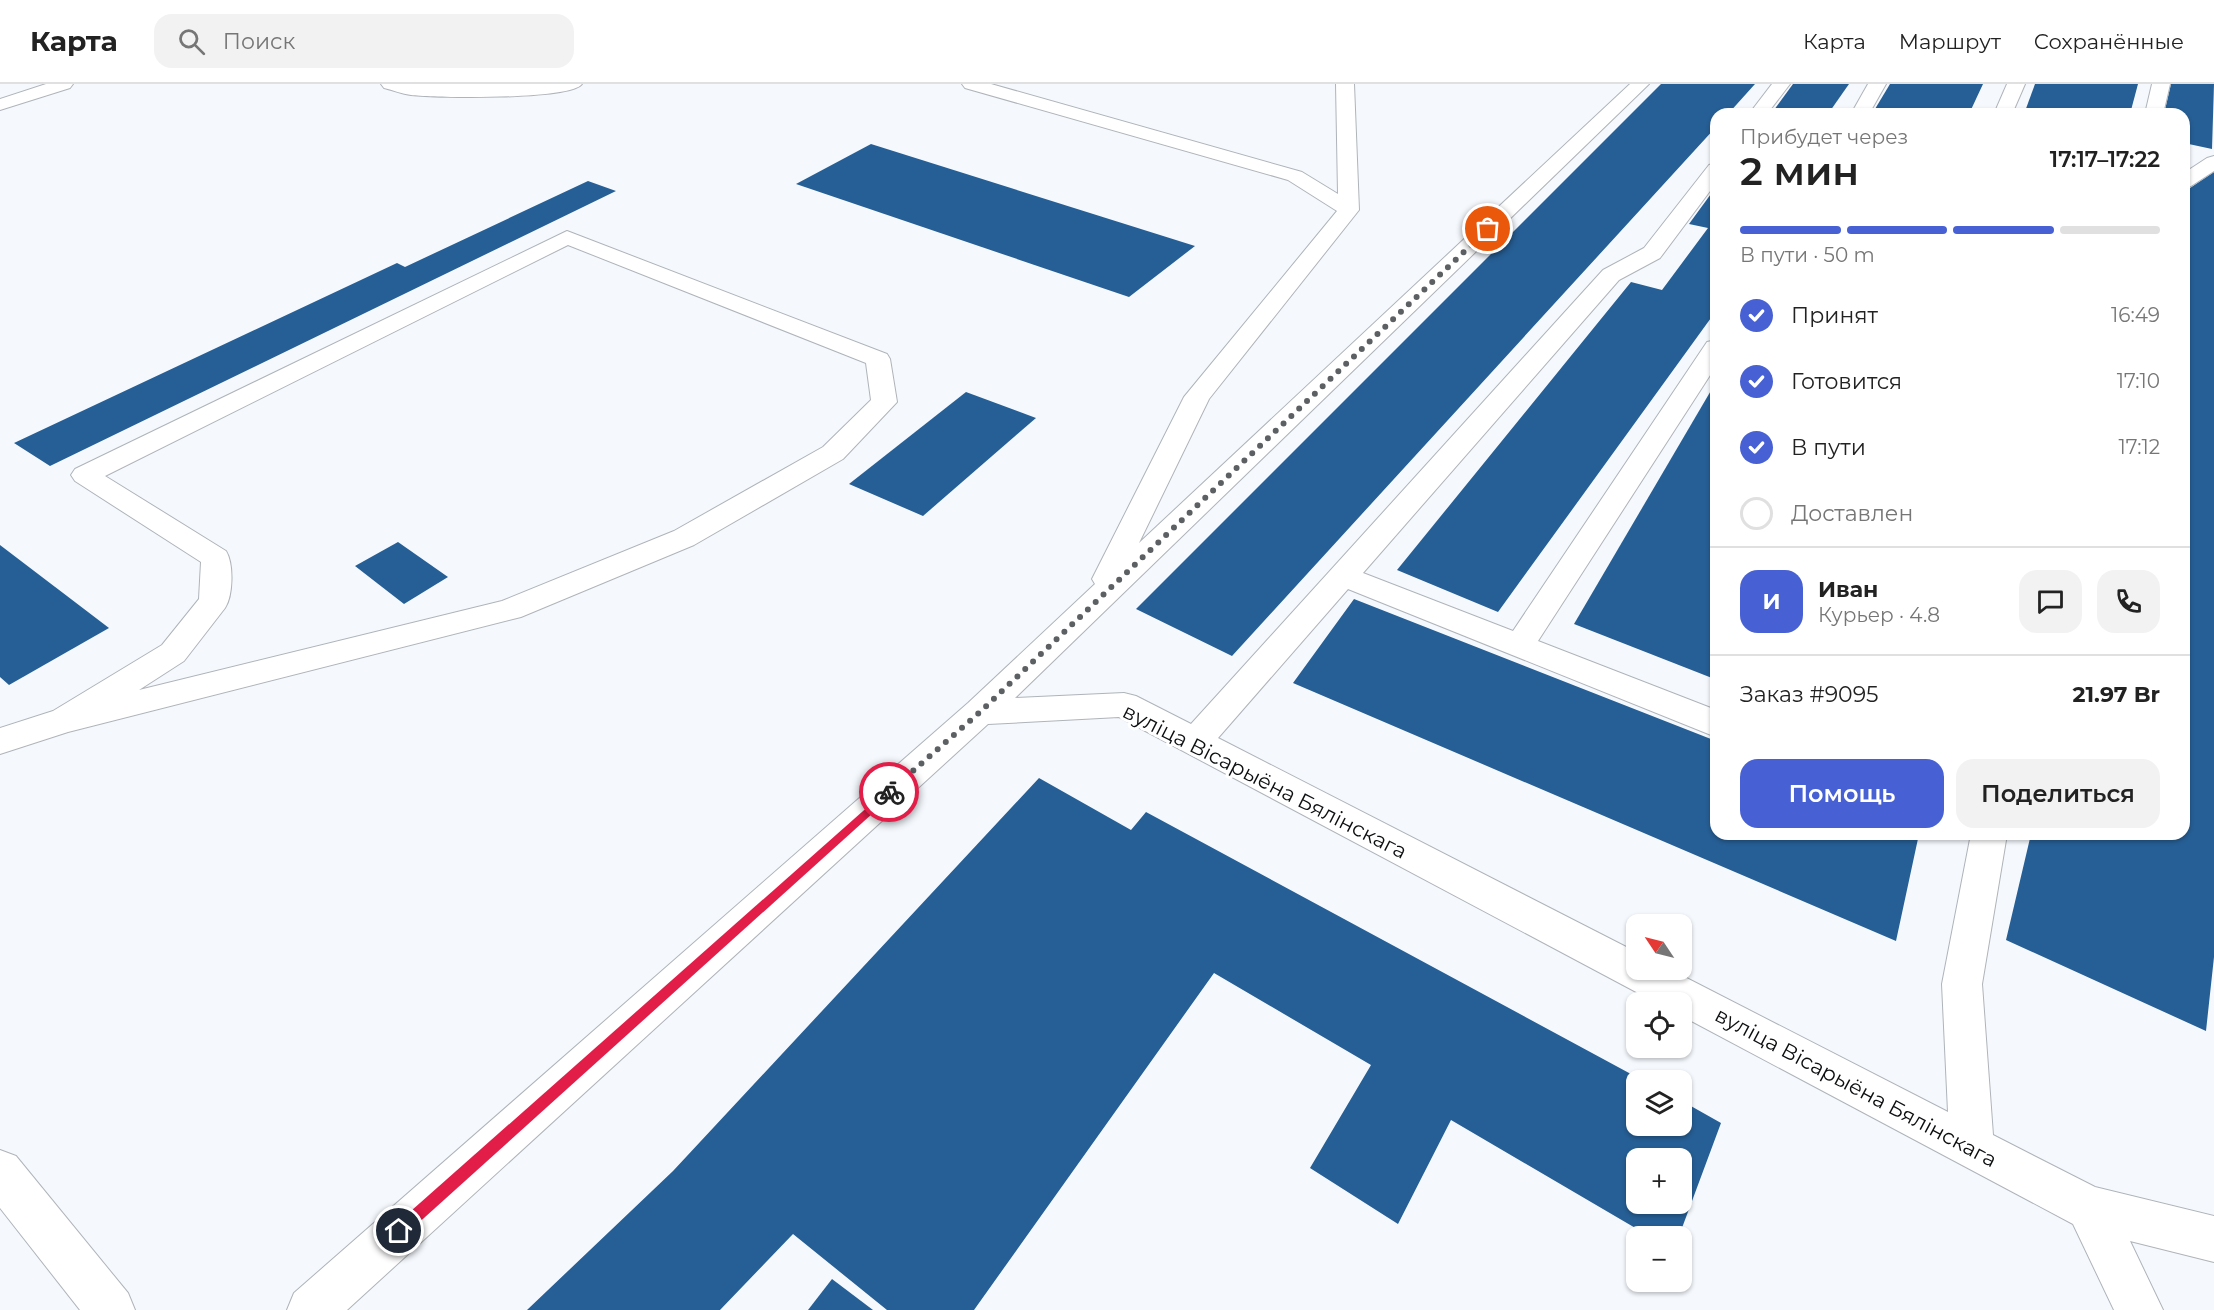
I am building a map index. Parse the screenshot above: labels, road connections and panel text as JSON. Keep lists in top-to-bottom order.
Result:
{
  "streets": {
    "street": ["вуліца Вісарыёна Бялінскага"]
  },
  "north": "top left",
  "page": {
    "header": "Карта",
    "search": "Поиск",
    "nav": ["Карта", "Маршрут", "Сохранённые"],
    "heading": ["2 мин", "Прибудет через", "17:17–17:22"],
    "panel": [
      "Иван",
      "Курьер · 4.8",
      "Заказ #9095",
      "21.97 Br"
    ],
    "bar": "В пути · 50 m",
    "list": [
      ["Принят", "16:49"],
      ["Готовится", "17:10"],
      ["В пути", "17:12"],
      "Доставлен"
    ],
    "round": "И",
    "buttons": ["Помощь", "Поделиться"],
    "map_buttons": ["+", "−"]
  }
}
